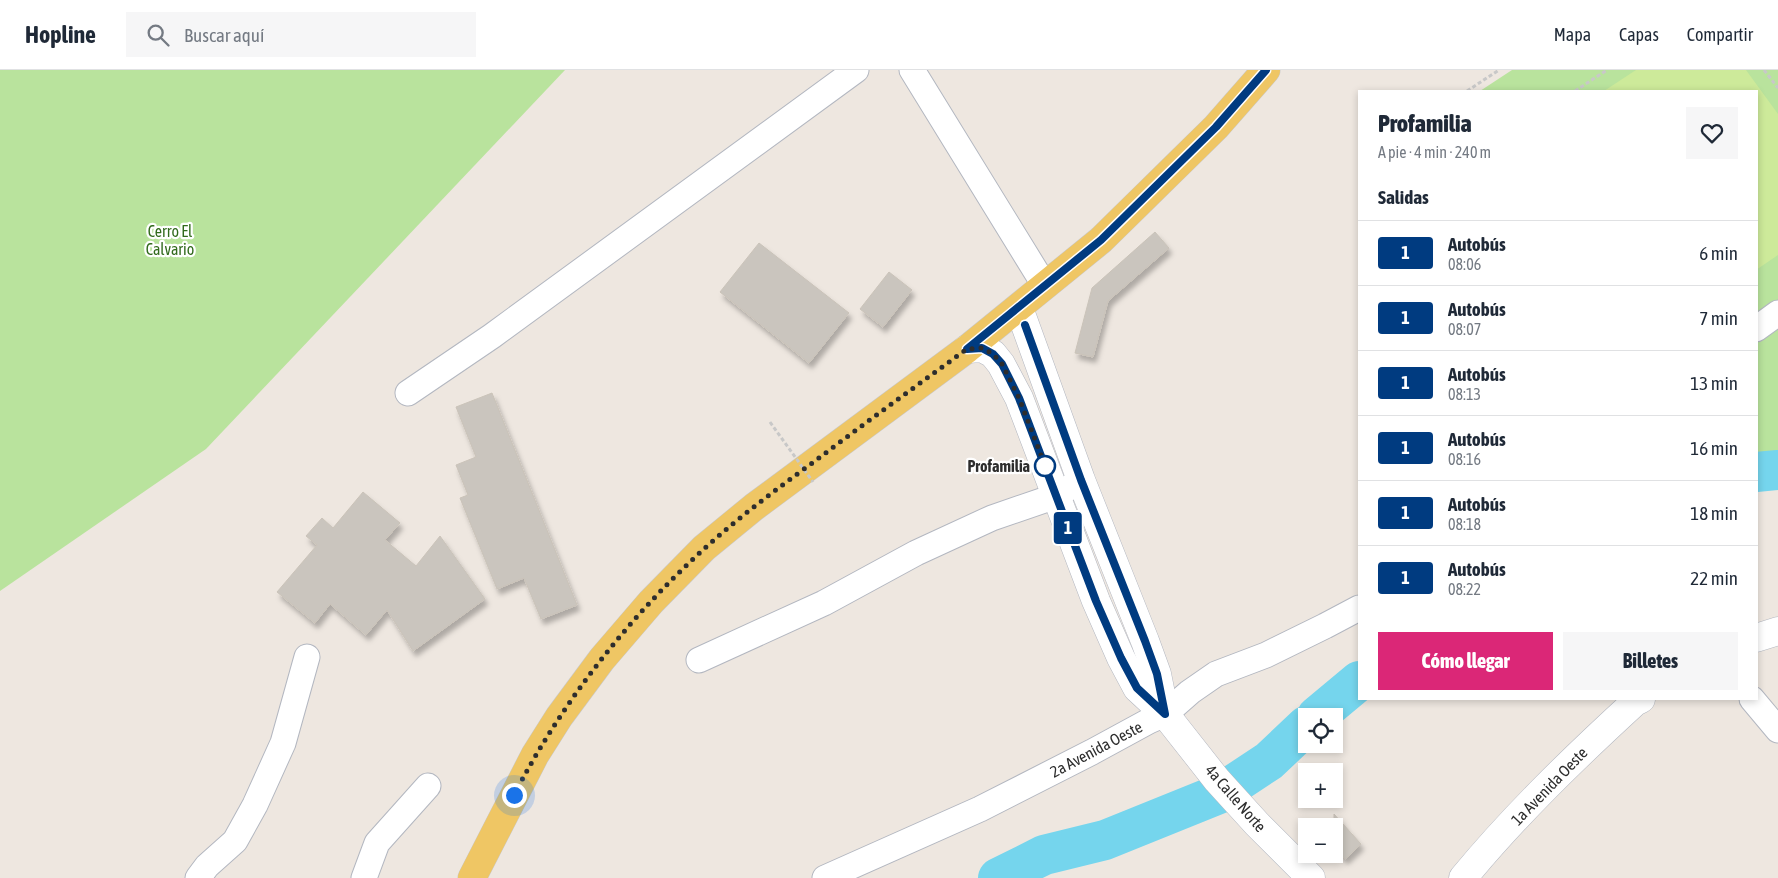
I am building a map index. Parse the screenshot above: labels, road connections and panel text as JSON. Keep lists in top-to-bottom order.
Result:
{
  "streets": {
    "street": ["2a Avenida Oeste", "1a Avenida Oeste", "4a Calle Norte"]
  },
  "crossings": [
    ["2a Avenida Oeste", "4a Calle Norte"]
  ],
  "parks": ["Cerro El Calvario"],
  "places": ["Profamilia"],
  "lines": ["bus line 1"],
  "page": {
    "header": "Hopline",
    "search": "Buscar aquí",
    "nav": ["Mapa", "Capas", "Compartir"],
    "on_map": "1",
    "heading": [
      ["Profamilia", "A pie · 4 min · 240 m"],
      "Salidas"
    ],
    "list": [
      {
        "mark": "1",
        "name": "Autobús",
        "note": "08:06",
        "value": "6 min"
      },
      {
        "mark": "1",
        "name": "Autobús",
        "note": "08:07",
        "value": "7 min"
      },
      {
        "mark": "1",
        "name": "Autobús",
        "note": "08:13",
        "value": "13 min"
      },
      {
        "mark": "1",
        "name": "Autobús",
        "note": "08:16",
        "value": "16 min"
      },
      {
        "mark": "1",
        "name": "Autobús",
        "note": "08:18",
        "value": "18 min"
      },
      {
        "mark": "1",
        "name": "Autobús",
        "note": "08:22",
        "value": "22 min"
      }
    ],
    "buttons": ["Cómo llegar", "Billetes"],
    "map_buttons": ["+", "−"]
  }
}
